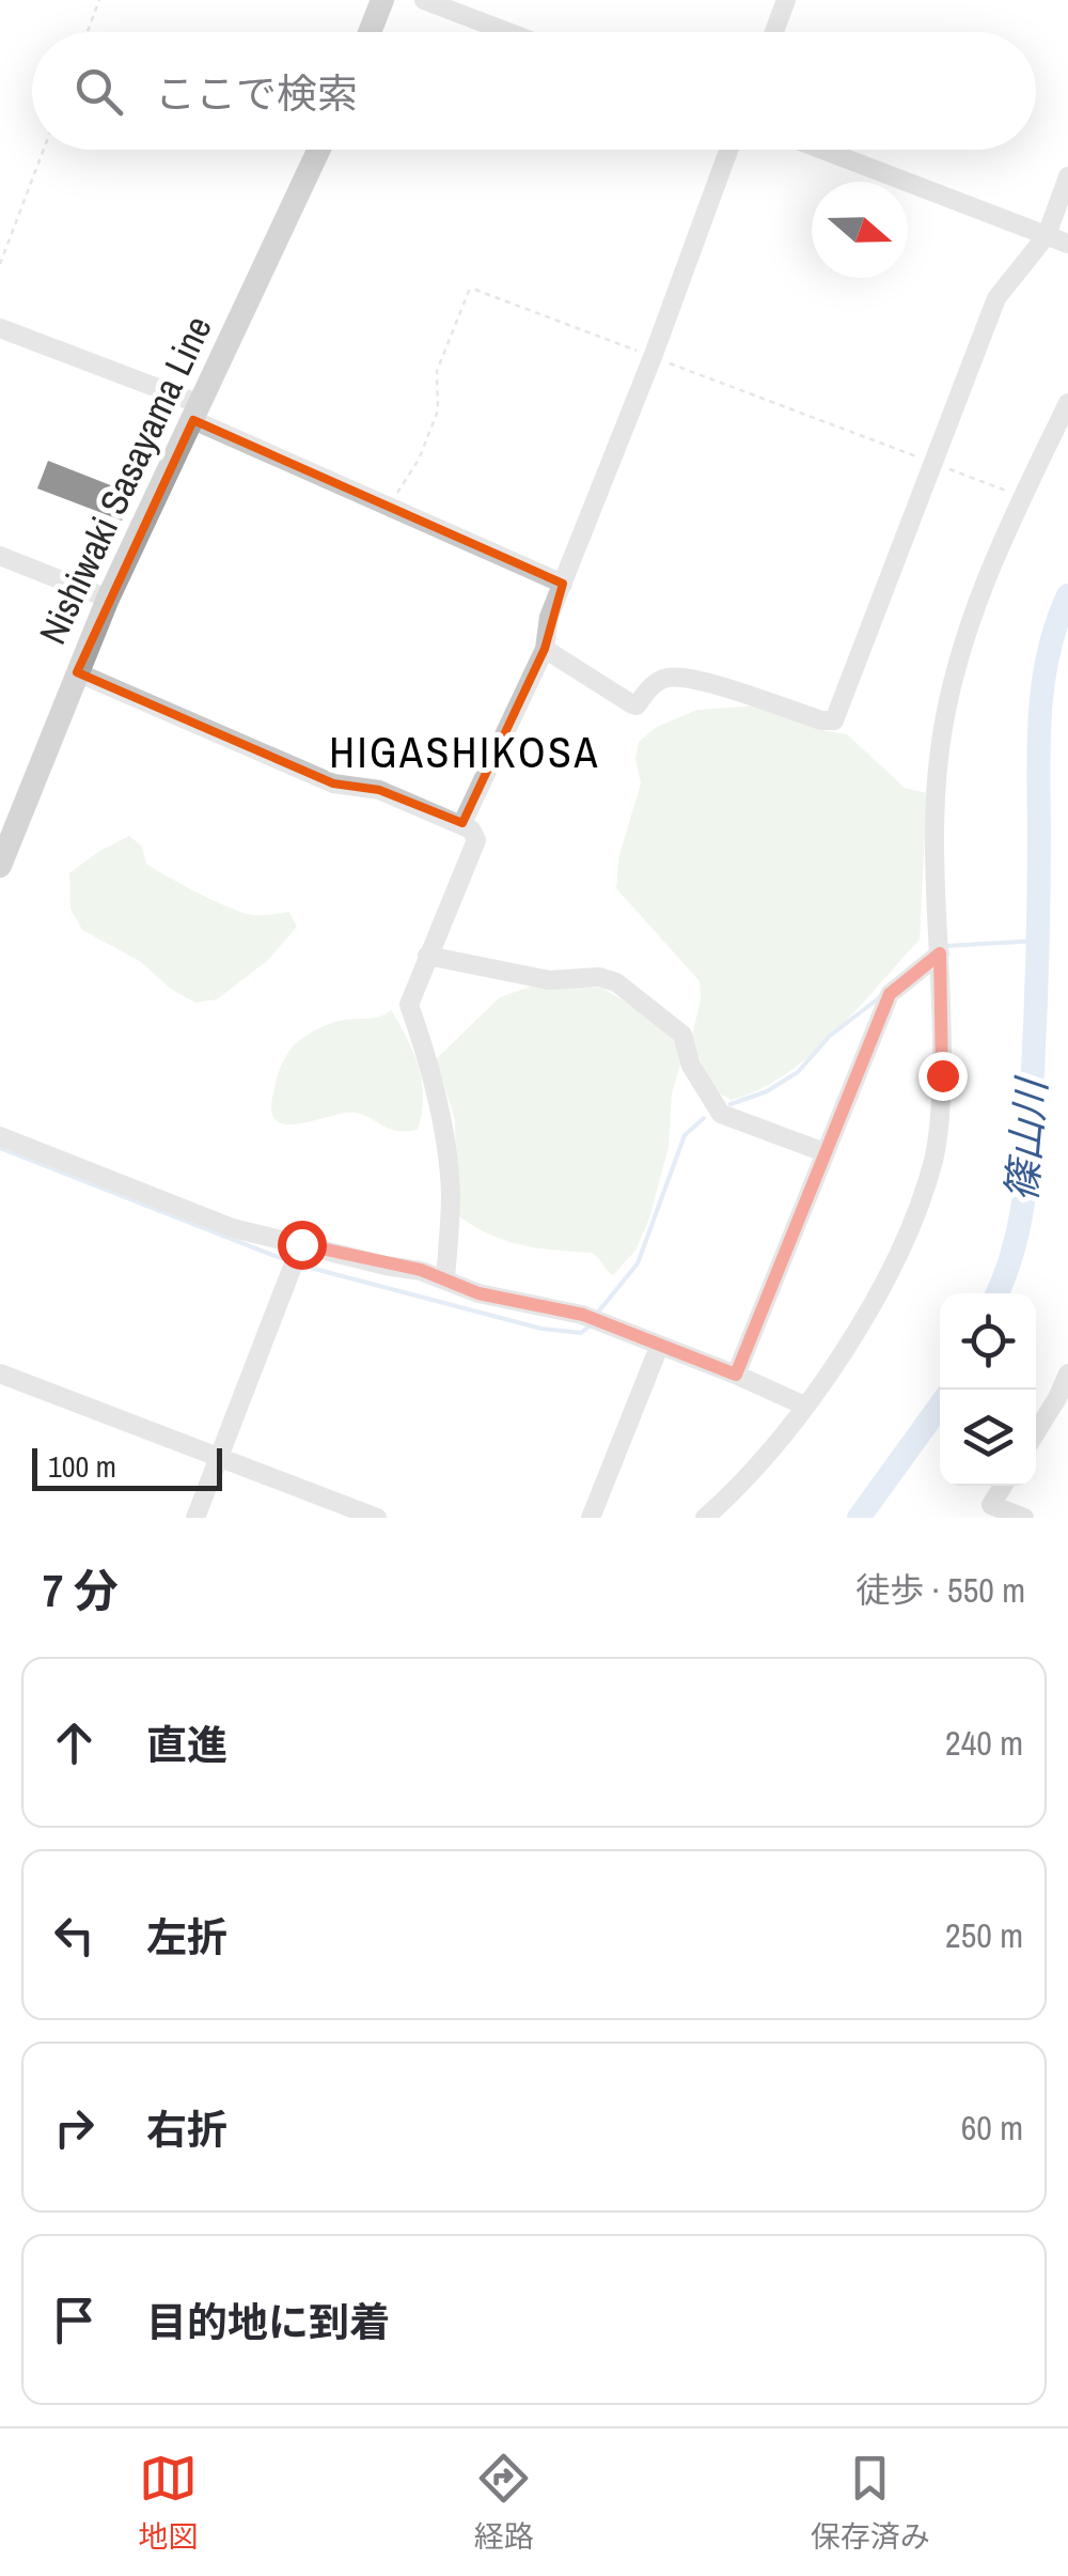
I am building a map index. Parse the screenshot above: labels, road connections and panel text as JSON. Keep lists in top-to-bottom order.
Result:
{
  "streets": {
    "main road": ["Nishiwaki Sasayama Line"]
  },
  "districts": ["HIGASHIKOSA"],
  "water": ["篠山川"],
  "scale_bar": "100 m",
  "north": "right",
  "page": {
    "search": "ここで検索",
    "scale": "100 m",
    "heading": ["7 分", "徒歩 · 550 m"],
    "list": [
      ["直進", "240 m"],
      ["左折", "250 m"],
      ["右折", "60 m"],
      "目的地に到着"
    ],
    "nav": ["地図", "経路", "保存済み"]
  }
}
